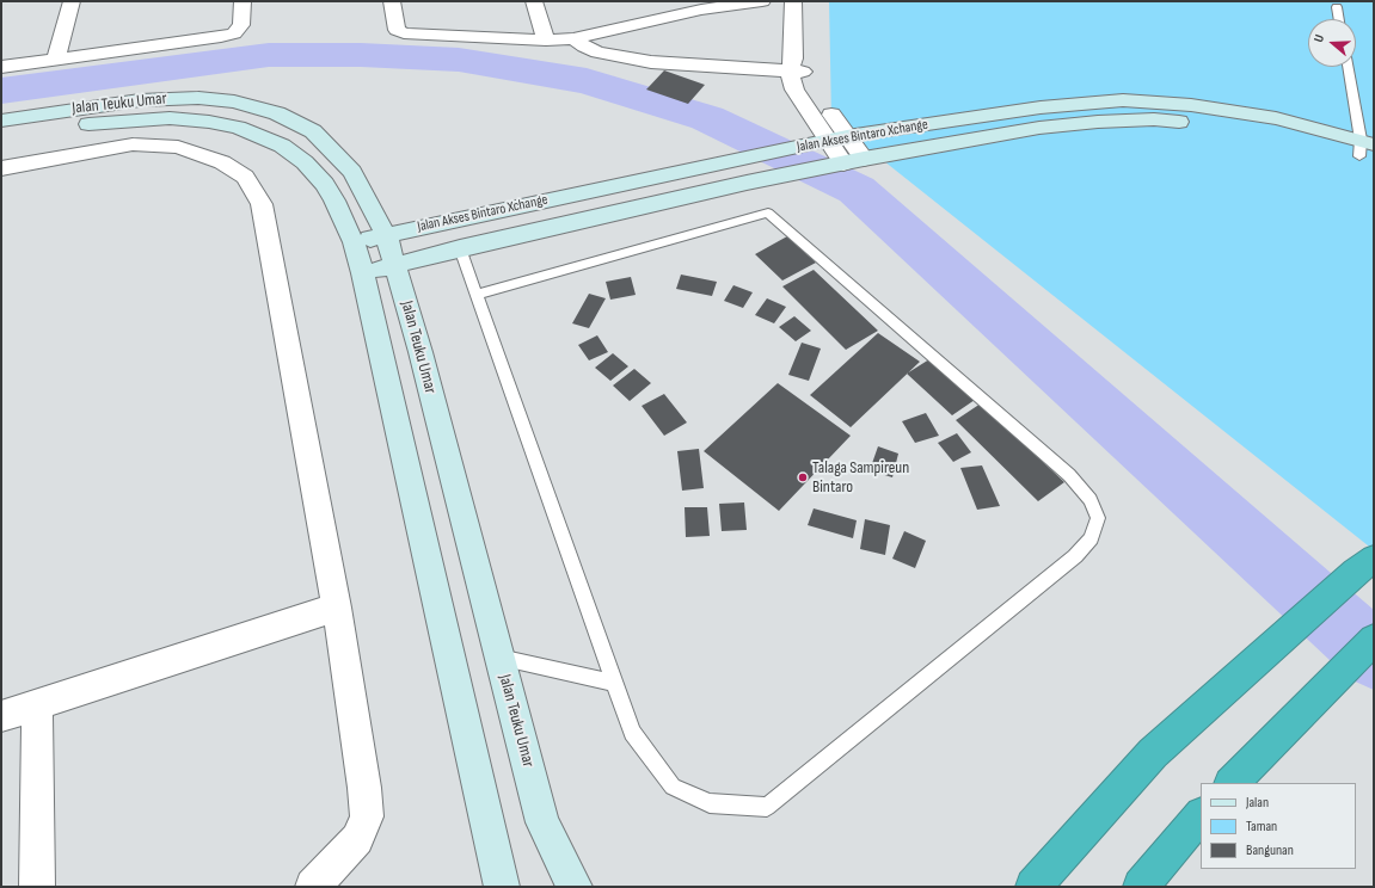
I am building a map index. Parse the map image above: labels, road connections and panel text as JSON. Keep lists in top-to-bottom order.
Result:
{
  "streets": {
    "main road": ["Jalan Teuku Umar", "Jalan Akses Bintaro Xchange"]
  },
  "crossings": [
    ["Jalan Teuku Umar", "Jalan Akses Bintaro Xchange"]
  ],
  "places": ["Talaga Sampireun Bintaro"],
  "legend": ["Jalan", "Taman", "Bangunan"],
  "north": "left"
}
